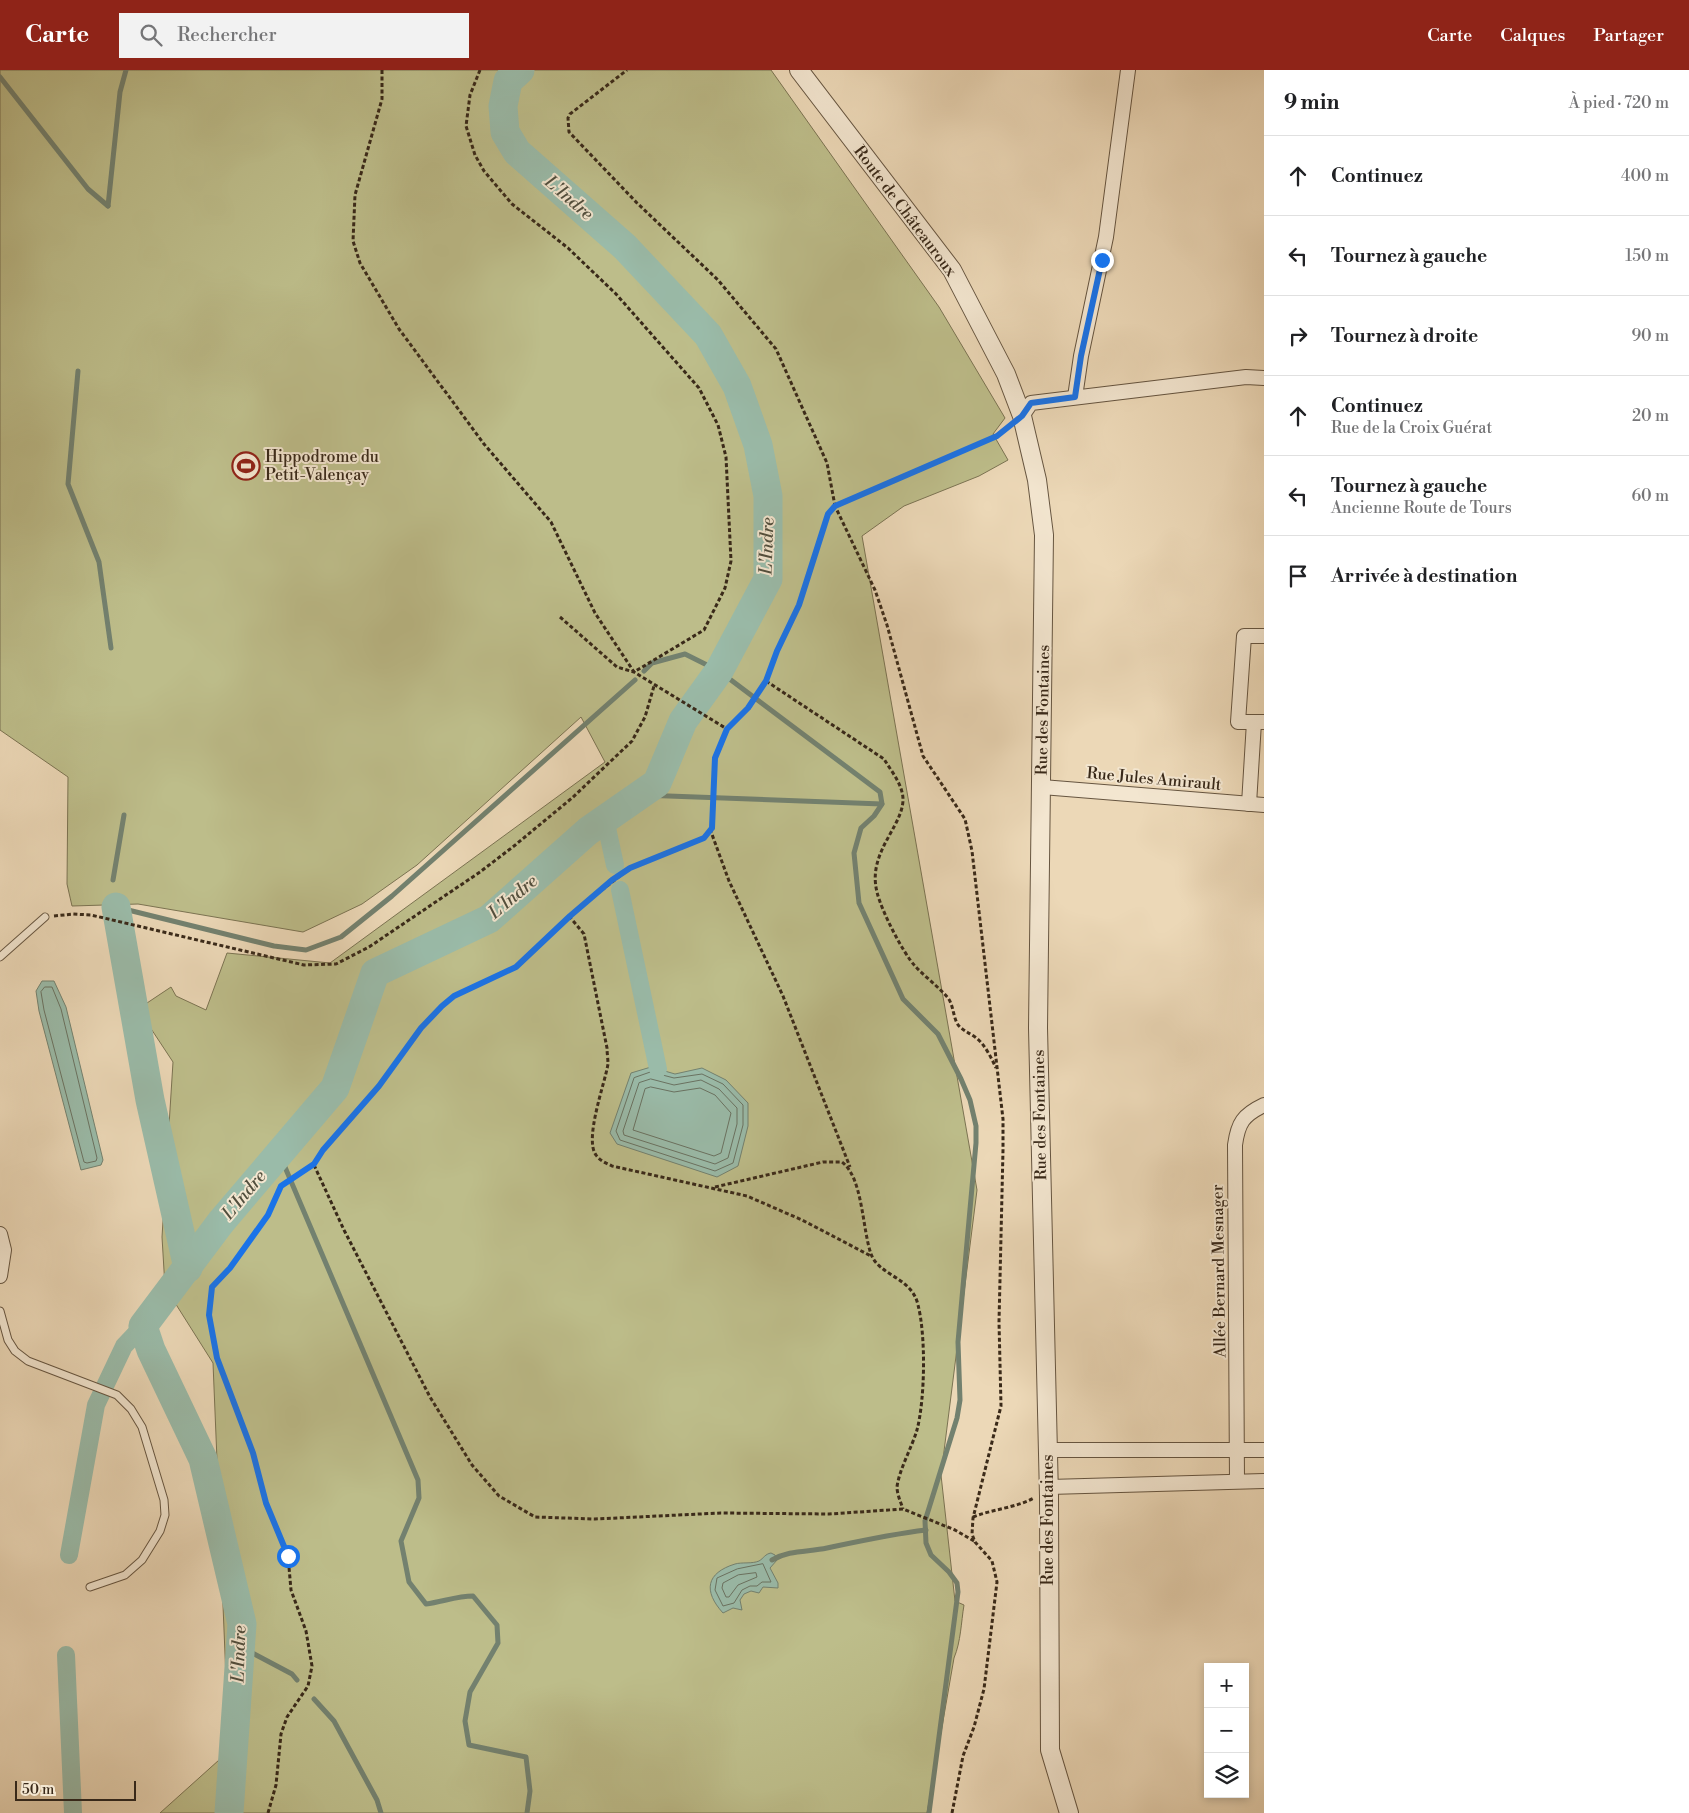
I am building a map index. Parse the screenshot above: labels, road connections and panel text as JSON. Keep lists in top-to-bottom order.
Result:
{
  "streets": {
    "street": [
      "Route de Châteauroux",
      "Rue des Fontaines",
      "Rue Jules Amirault",
      "Allée Bernard Mesnager"
    ]
  },
  "crossings": [
    ["Route de Châteauroux", "Rue des Fontaines"],
    ["Rue des Fontaines", "Rue Jules Amirault"]
  ],
  "water": ["L'Indre"],
  "places": {
    "sports": ["Hippodrome du Petit-Valençay"]
  },
  "scale_bar": "50 m",
  "page": {
    "header": "Carte",
    "search": "Rechercher",
    "nav": ["Carte", "Calques", "Partager"],
    "heading": ["9 min", "À pied · 720 m"],
    "list": [
      ["Continuez", "400 m"],
      ["Tournez à gauche", "150 m"],
      ["Tournez à droite", "90 m"],
      ["Continuez", "Rue de la Croix Guérat", "20 m"],
      ["Tournez à gauche", "Ancienne Route de Tours", "60 m"],
      "Arrivée à destination"
    ],
    "map_buttons": ["+", "−"],
    "scale": "50 m"
  }
}
